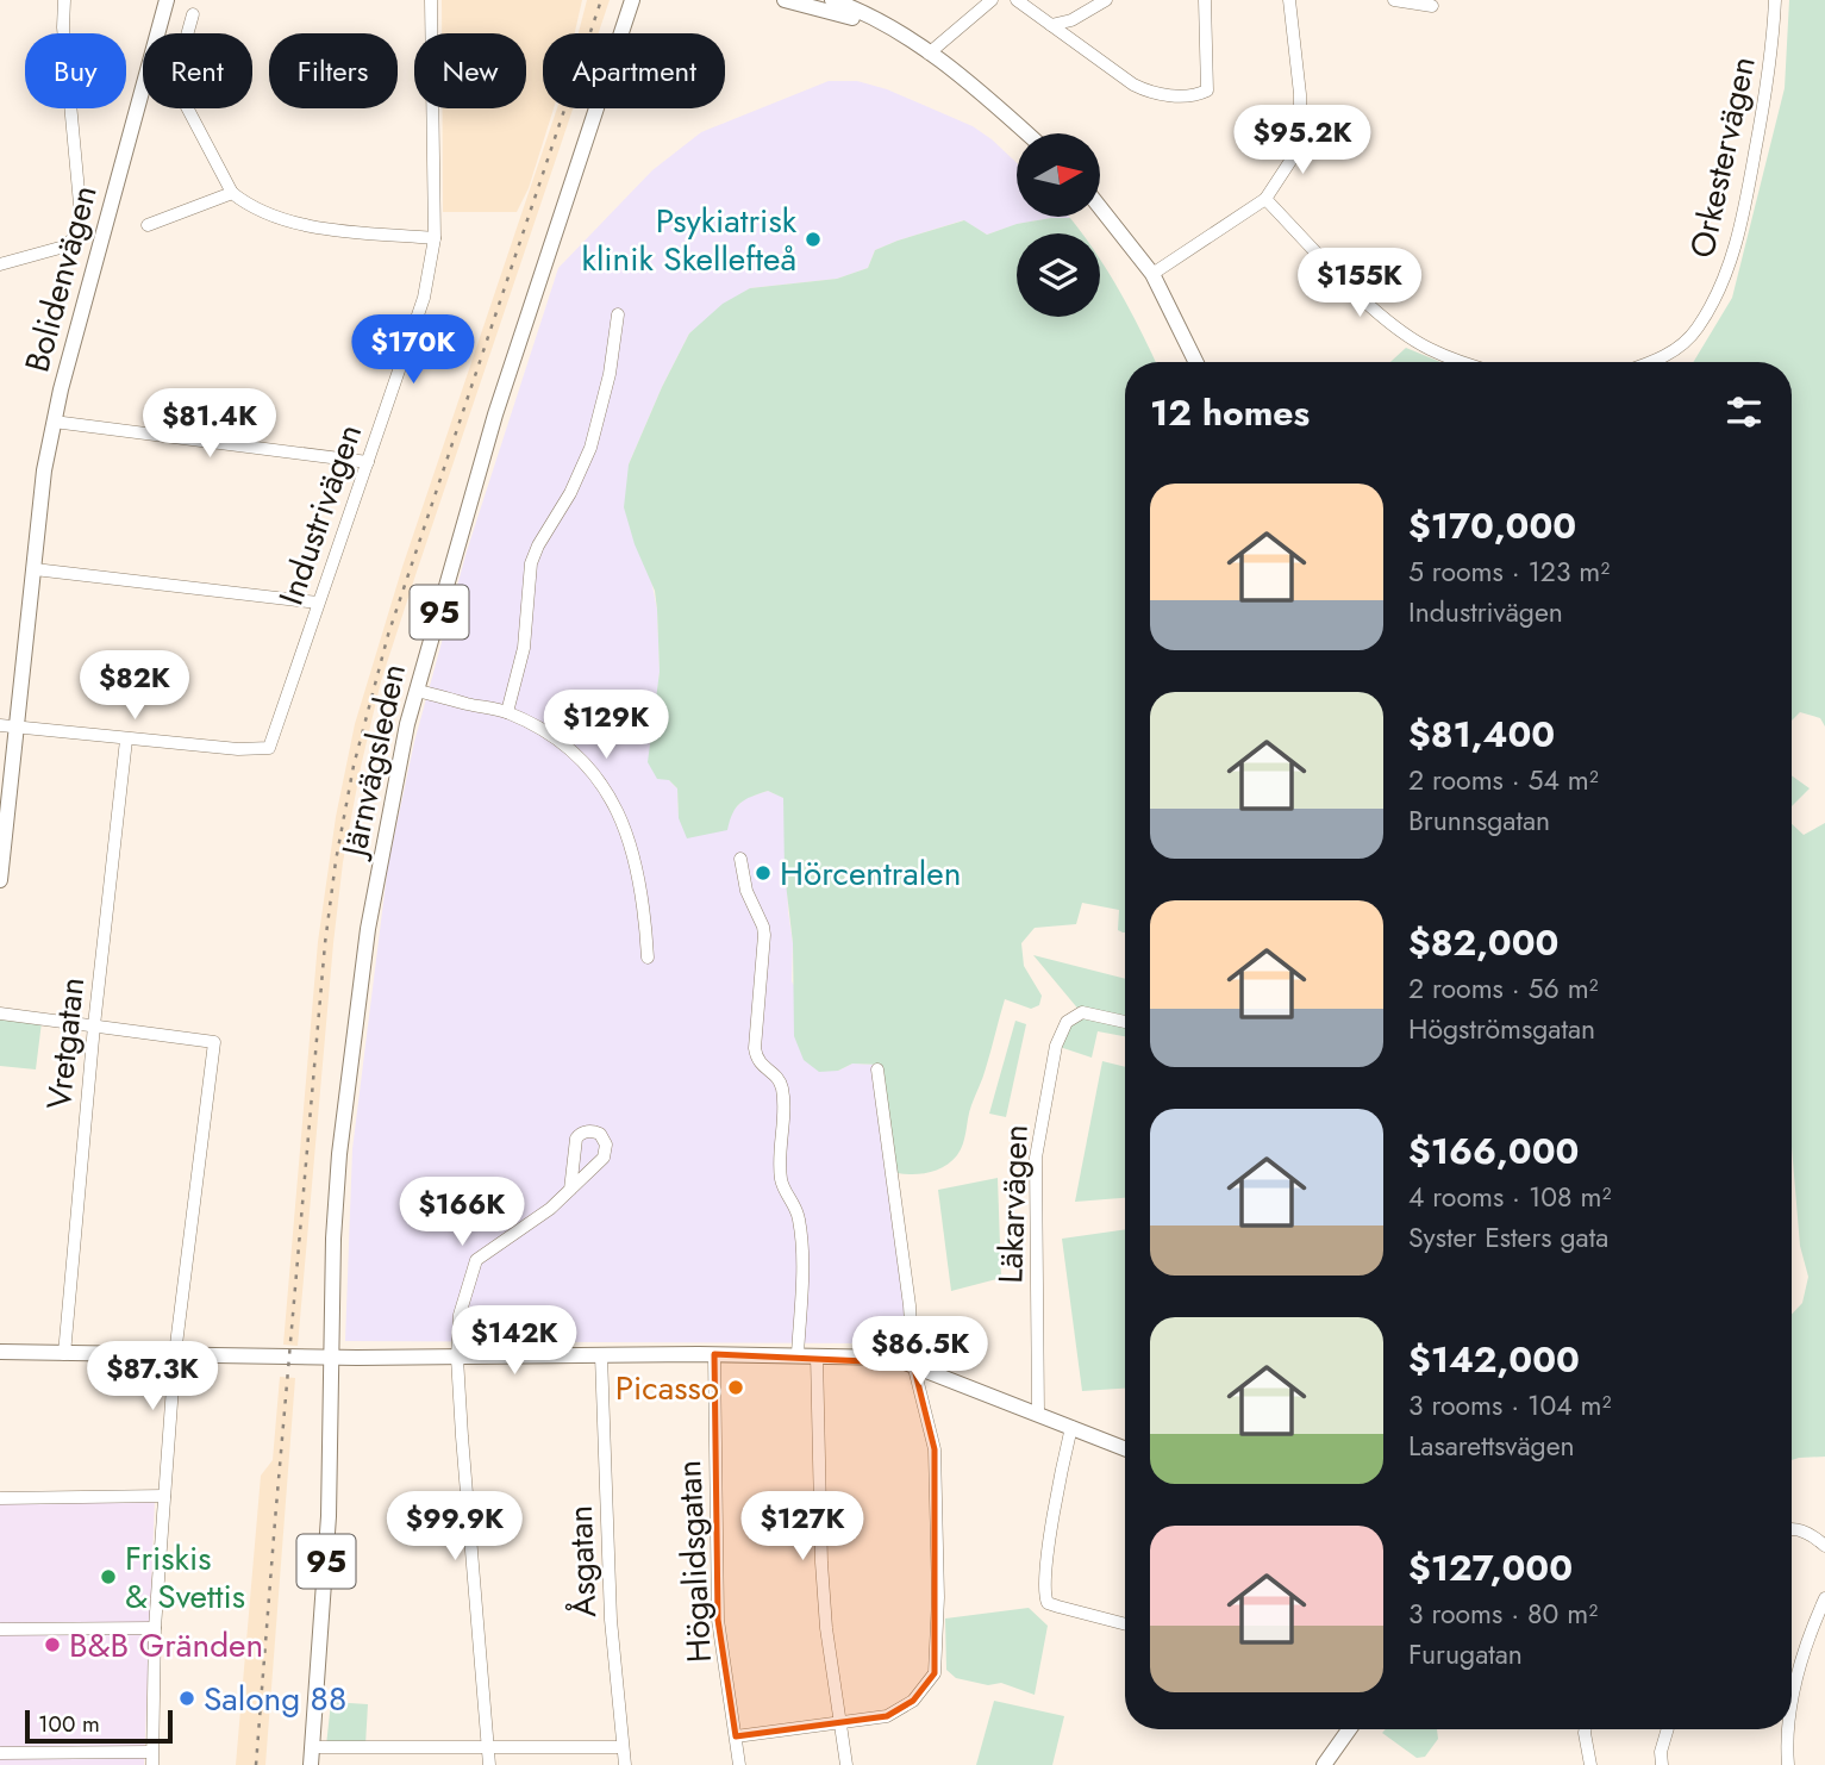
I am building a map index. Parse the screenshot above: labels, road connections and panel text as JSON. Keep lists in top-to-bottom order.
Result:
{
  "streets": {
    "main road": ["Bolidenvägen", "95", "Järnvägsleden"],
    "street": [
      "Orkestervägen",
      "Industrivägen",
      "Vretgatan",
      "Läkarvägen",
      "Åsgatan",
      "Högalidsgatan"
    ]
  },
  "crossings": [
    ["Industrivägen", "Vretgatan"],
    ["95", "Järnvägsleden"]
  ],
  "places": [
    "Psykiatrisk klinik Skellefteå",
    "Hörcentralen",
    "Picasso",
    "Friskis & Svettis",
    "B&B Gränden",
    "Salong 88"
  ],
  "scale_bar": "100 m",
  "north": "right",
  "page": {
    "chip": [
      "Buy",
      "Rent",
      "Filters",
      "New",
      "Apartment"
    ],
    "price": [
      "$95.2K",
      "$155K",
      "$170K",
      "$81.4K",
      "$82K",
      "$129K",
      "$166K",
      "$142K",
      "$86.5K",
      "$87.3K",
      "$99.9K",
      "$127K"
    ],
    "heading": "12 homes",
    "list": [
      {
        "name": "$170,000",
        "note": "5 rooms · 123 m² · Industrivägen"
      },
      {
        "name": "$81,400",
        "note": "2 rooms · 54 m² · Brunnsgatan"
      },
      {
        "name": "$82,000",
        "note": "2 rooms · 56 m² · Högströmsgatan"
      },
      {
        "name": "$166,000",
        "note": "4 rooms · 108 m² · Syster Esters gata"
      },
      {
        "name": "$142,000",
        "note": "3 rooms · 104 m² · Lasarettsvägen"
      },
      {
        "name": "$127,000",
        "note": "3 rooms · 80 m² · Furugatan"
      }
    ],
    "scale": "100 m"
  }
}
